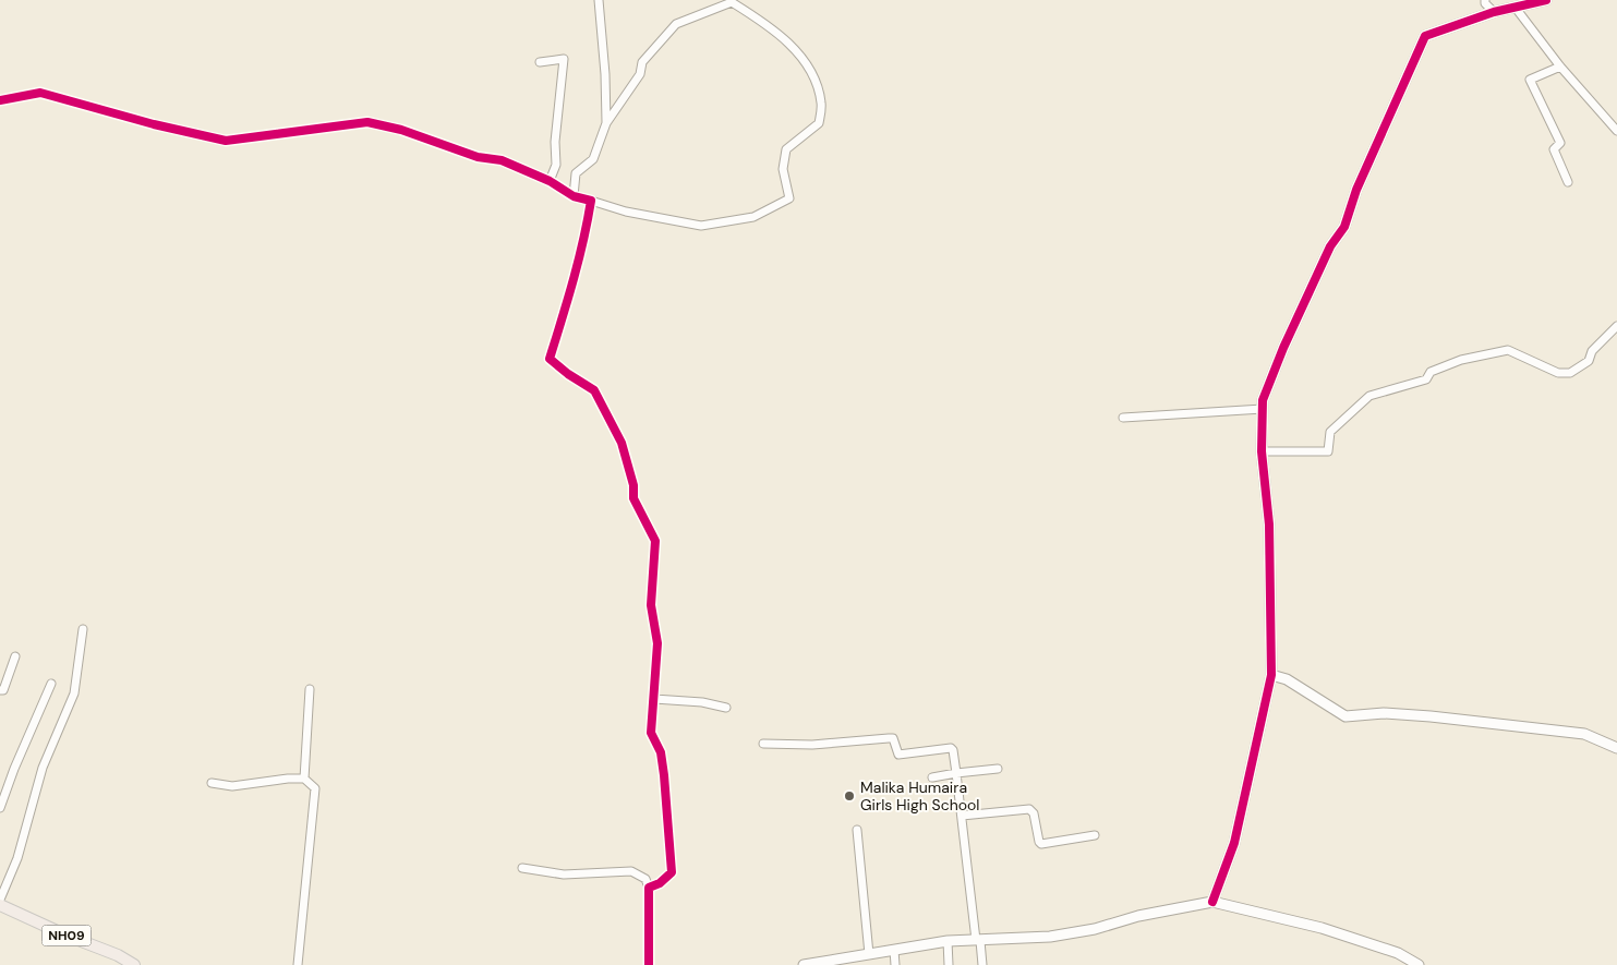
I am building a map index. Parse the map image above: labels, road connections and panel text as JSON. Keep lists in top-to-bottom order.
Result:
{
  "streets": {
    "main road": ["NH09"]
  },
  "places": ["Malika Humaira Girls High School"]
}
